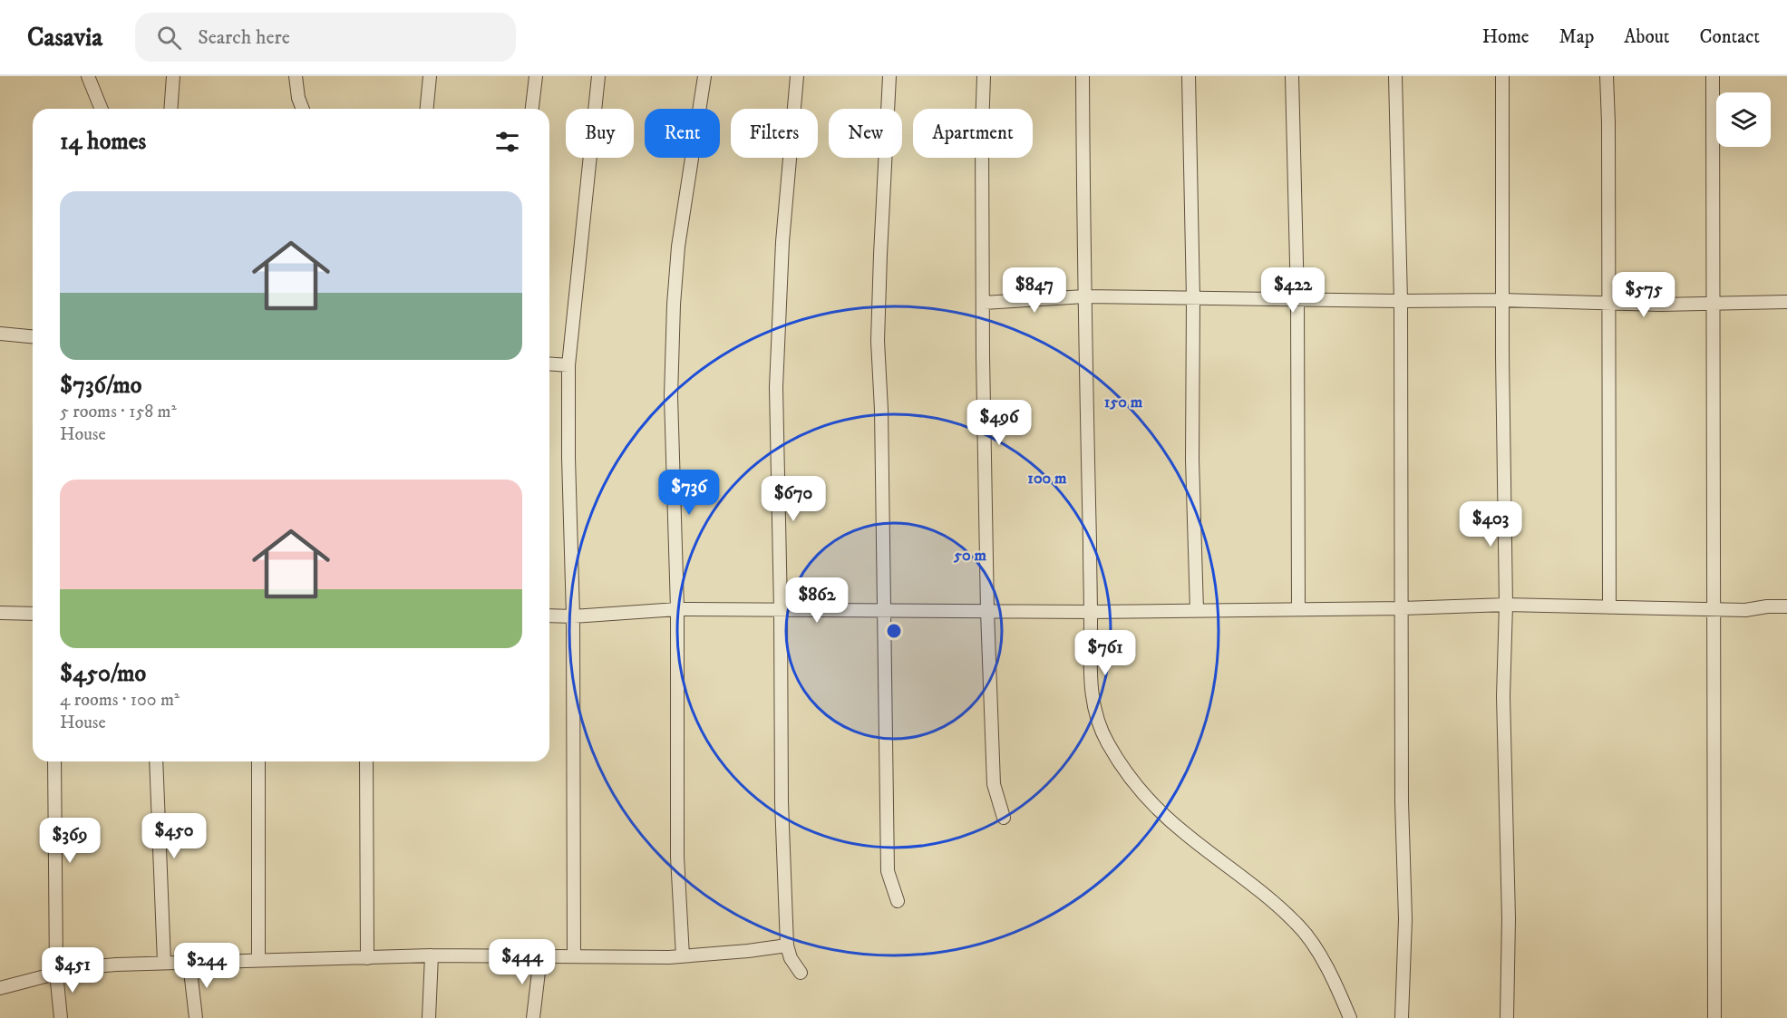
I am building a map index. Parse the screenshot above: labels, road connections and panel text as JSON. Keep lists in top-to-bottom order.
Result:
{
  "page": {
    "header": "Casavia",
    "search": "Search here",
    "nav": [
      "Home",
      "Map",
      "About",
      "Contact"
    ],
    "chip": [
      "Buy",
      "Rent",
      "Filters",
      "New",
      "Apartment"
    ],
    "heading": "14 homes",
    "list": [
      {
        "name": "$736/mo",
        "note": "5 rooms · 158 m² · House"
      },
      {
        "name": "$450/mo",
        "note": "4 rooms · 100 m² · House"
      }
    ],
    "price": [
      "$847",
      "$422",
      "$575",
      "$496",
      "$736",
      "$670",
      "$403",
      "$862",
      "$761",
      "$450",
      "$369",
      "$444",
      "$244",
      "$451"
    ]
  },
  "rings": ["150 m", "100 m", "50 m"]
}
